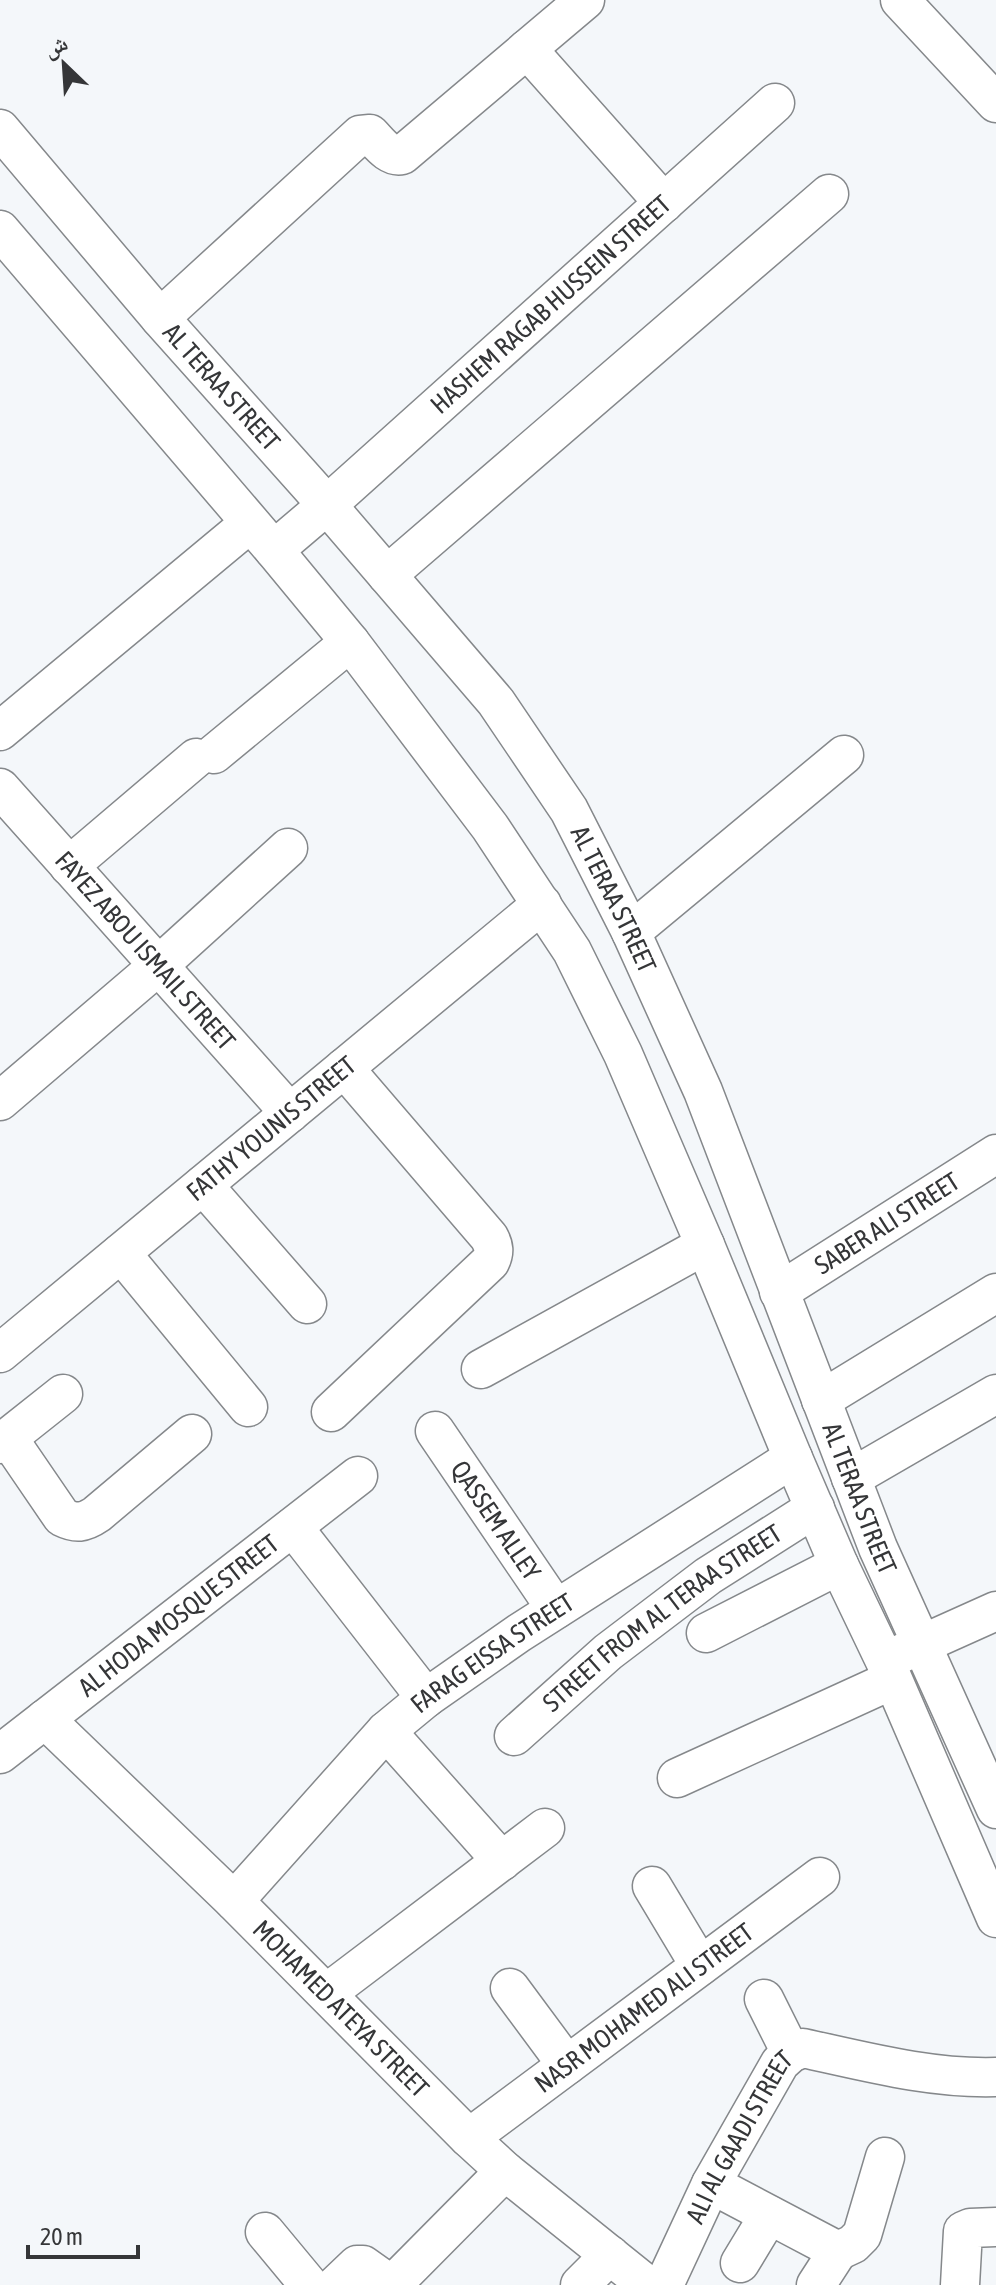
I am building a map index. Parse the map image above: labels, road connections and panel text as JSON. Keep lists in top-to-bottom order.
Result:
{
  "streets": {
    "street": [
      "HASHEM RAGAB HUSSEIN STREET",
      "AL TERAA STREET",
      "FAYEZ ABOU ISMAIL STREET",
      "FATHY YOUNIS STREET",
      "SABER ALI STREET",
      "QASSEM ALLEY",
      "AL HODA MOSQUE STREET",
      "STREET FROM AL TERAA STREET",
      "FARAG EISSA STREET",
      "NASR MOHAMED ALI STREET",
      "MOHAMED ATEYA STREET",
      "ALI AL GAADI STREET"
    ]
  },
  "crossings": [
    ["HASHEM RAGAB HUSSEIN STREET", "AL TERAA STREET"],
    ["AL TERAA STREET", "FATHY YOUNIS STREET"],
    ["AL TERAA STREET", "SABER ALI STREET"],
    ["AL TERAA STREET", "STREET FROM AL TERAA STREET"],
    ["AL TERAA STREET", "FARAG EISSA STREET"],
    ["FAYEZ ABOU ISMAIL STREET", "FATHY YOUNIS STREET"],
    ["QASSEM ALLEY", "FARAG EISSA STREET"],
    ["AL HODA MOSQUE STREET", "MOHAMED ATEYA STREET"],
    ["FARAG EISSA STREET", "MOHAMED ATEYA STREET"],
    ["NASR MOHAMED ALI STREET", "MOHAMED ATEYA STREET"]
  ],
  "scale_bar": "20 m",
  "north": "top left"
}
